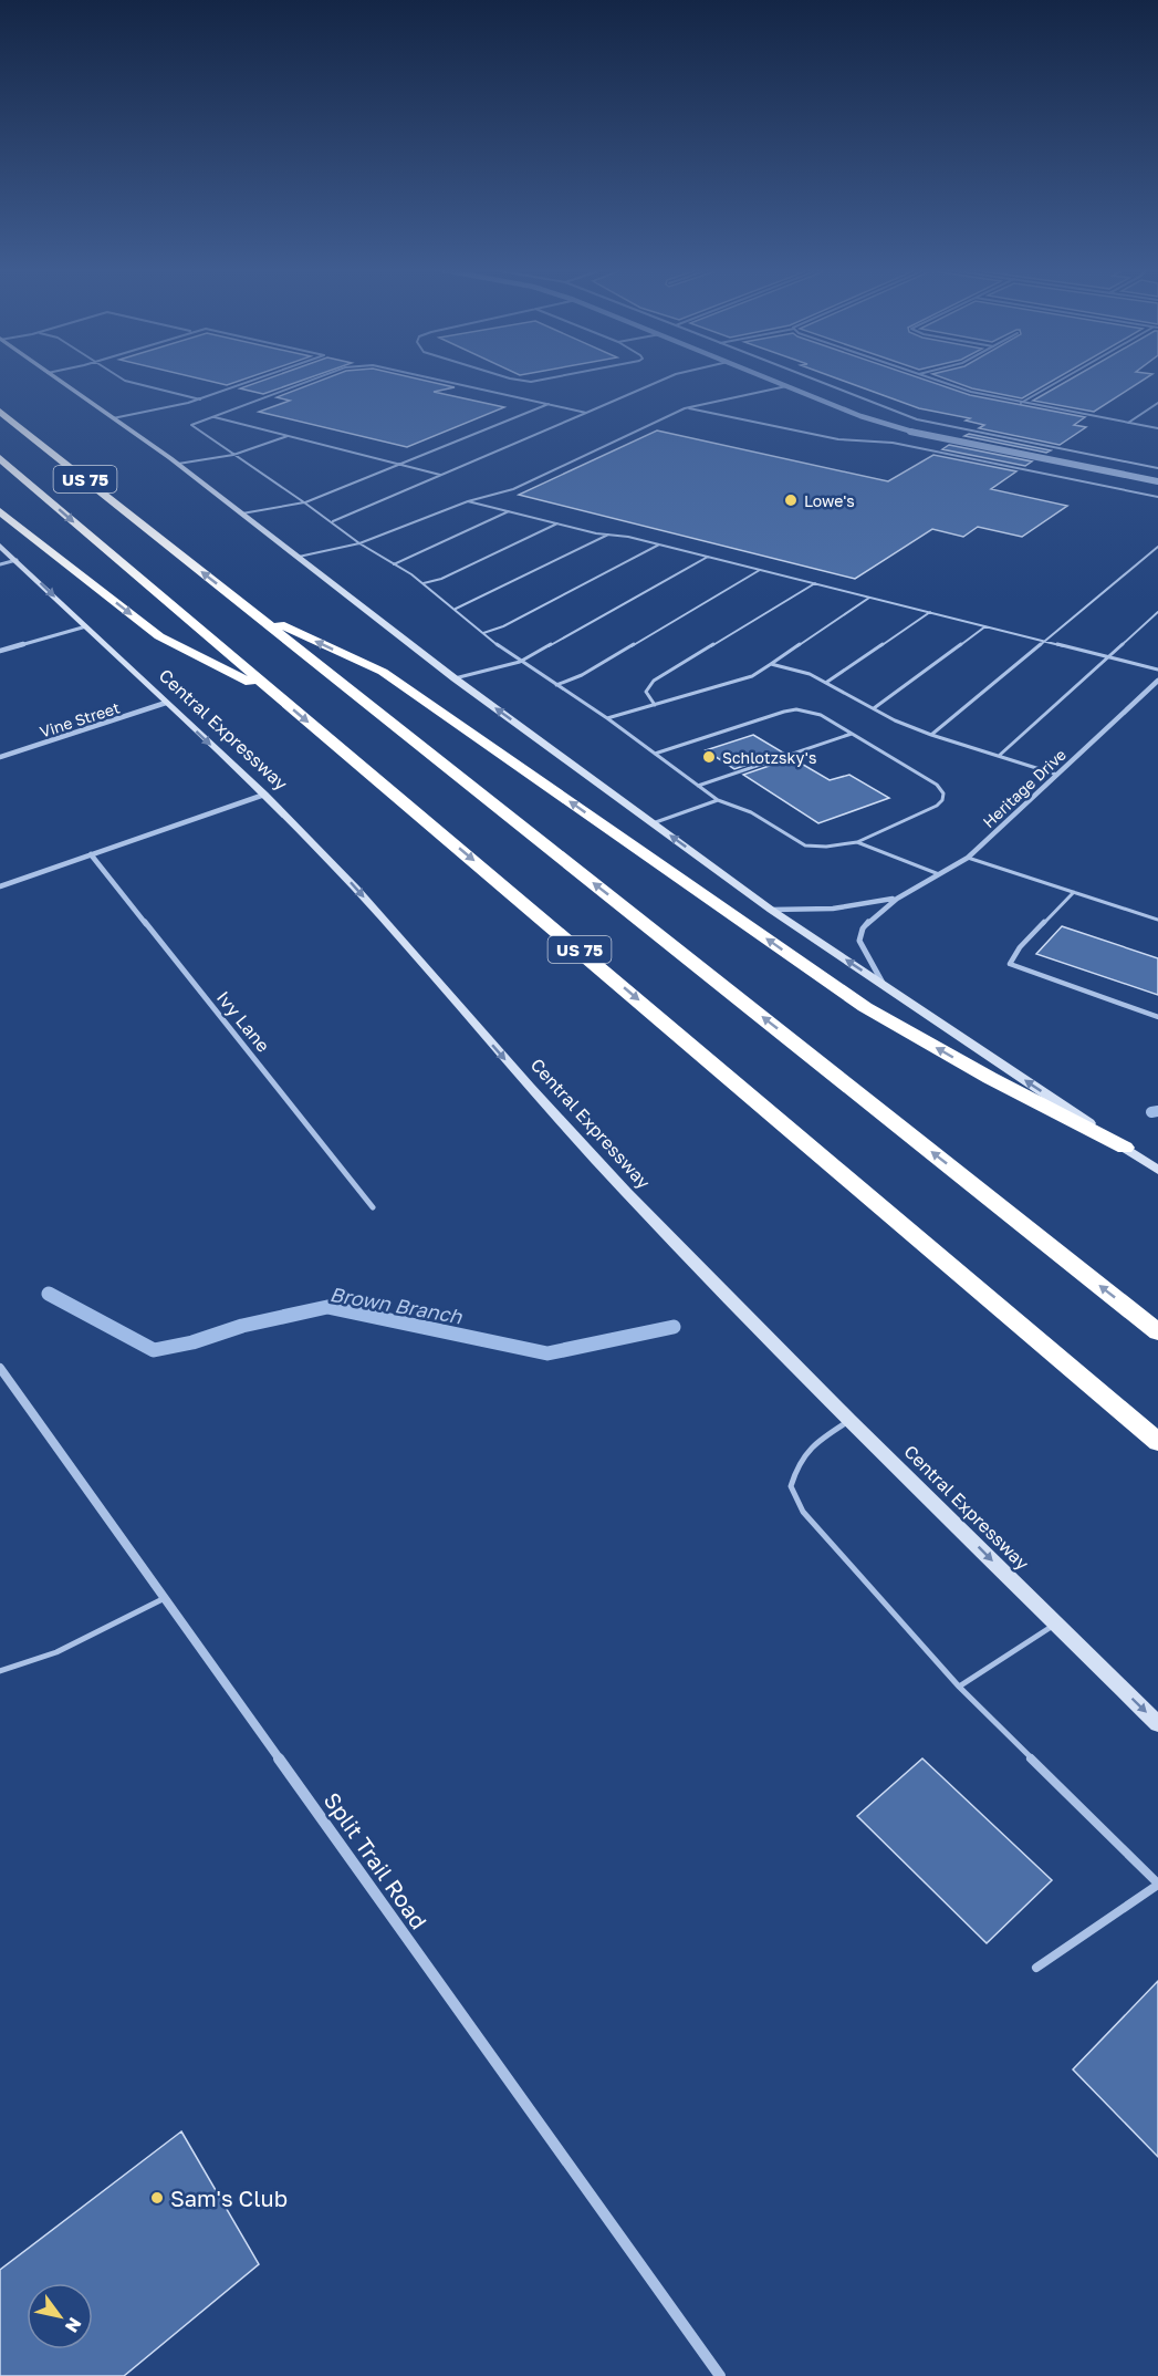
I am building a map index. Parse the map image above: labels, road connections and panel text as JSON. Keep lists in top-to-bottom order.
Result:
{
  "streets": {
    "highway": ["US 75"],
    "main road": ["Central Expressway"],
    "street": [
      "Vine Street",
      "Heritage Drive",
      "Ivy Lane",
      "Split Trail Road"
    ]
  },
  "crossings": [
    ["Vine Street", "Central Expressway"]
  ],
  "one_way": ["Central Expressway"],
  "water": ["Brown Branch"],
  "places": ["Lowe's", "Schlotzsky's", "Sam's Club"],
  "north": "bottom right"
}
